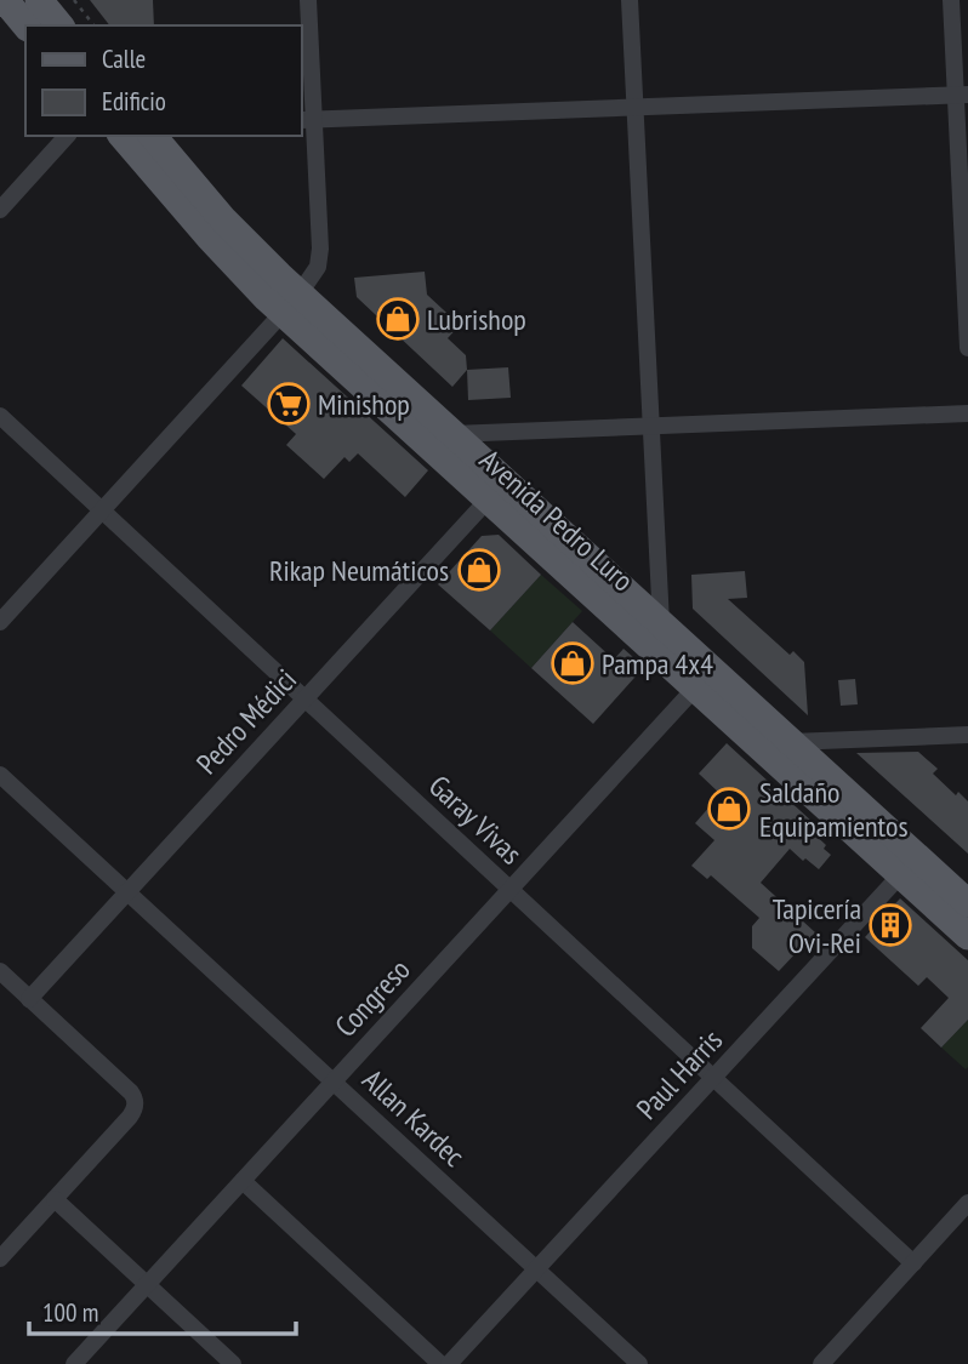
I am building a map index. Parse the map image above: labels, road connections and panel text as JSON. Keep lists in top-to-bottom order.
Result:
{
  "streets": {
    "main road": ["Avenida Pedro Luro"],
    "street": [
      "Pedro Médici",
      "Garay Vivas",
      "Congreso",
      "Paul Harris",
      "Allan Kardec"
    ]
  },
  "crossings": [
    ["Avenida Pedro Luro", "Pedro Médici"],
    ["Avenida Pedro Luro", "Congreso"],
    ["Avenida Pedro Luro", "Paul Harris"],
    ["Pedro Médici", "Garay Vivas"],
    ["Pedro Médici", "Allan Kardec"],
    ["Garay Vivas", "Congreso"],
    ["Garay Vivas", "Paul Harris"],
    ["Congreso", "Allan Kardec"],
    ["Paul Harris", "Allan Kardec"]
  ],
  "places": {
    "shop": [
      "Lubrishop",
      "Rikap Neumáticos",
      "Pampa 4x4",
      "Saldaño Equipamientos"
    ],
    "supermarket": ["Minishop"],
    "building": ["Tapicería Ovi-Rei"]
  },
  "legend": ["Calle", "Edificio"],
  "scale_bar": "100 m"
}
